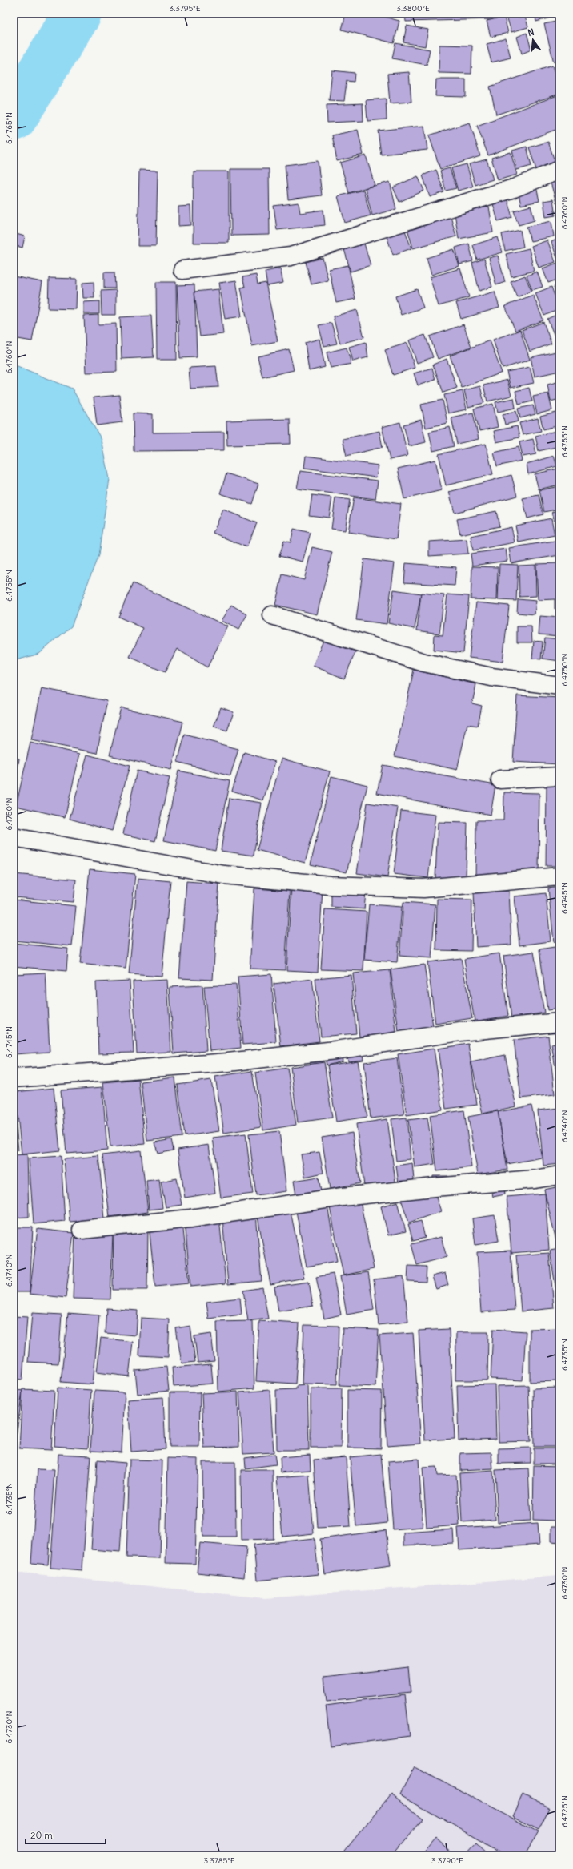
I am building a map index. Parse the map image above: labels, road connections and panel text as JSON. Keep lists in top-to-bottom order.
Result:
{
  "scale_bar": "20 m",
  "north": "top",
  "coordinates": [
    "3.3795°E",
    "3.3800°E",
    "6.4765°N",
    "6.4760°N",
    "6.4755°N",
    "6.4750°N",
    "6.4745°N",
    "6.4740°N",
    "6.4735°N",
    "6.4730°N",
    "6.4725°N",
    "3.3785°E",
    "3.3790°E"
  ]
}
